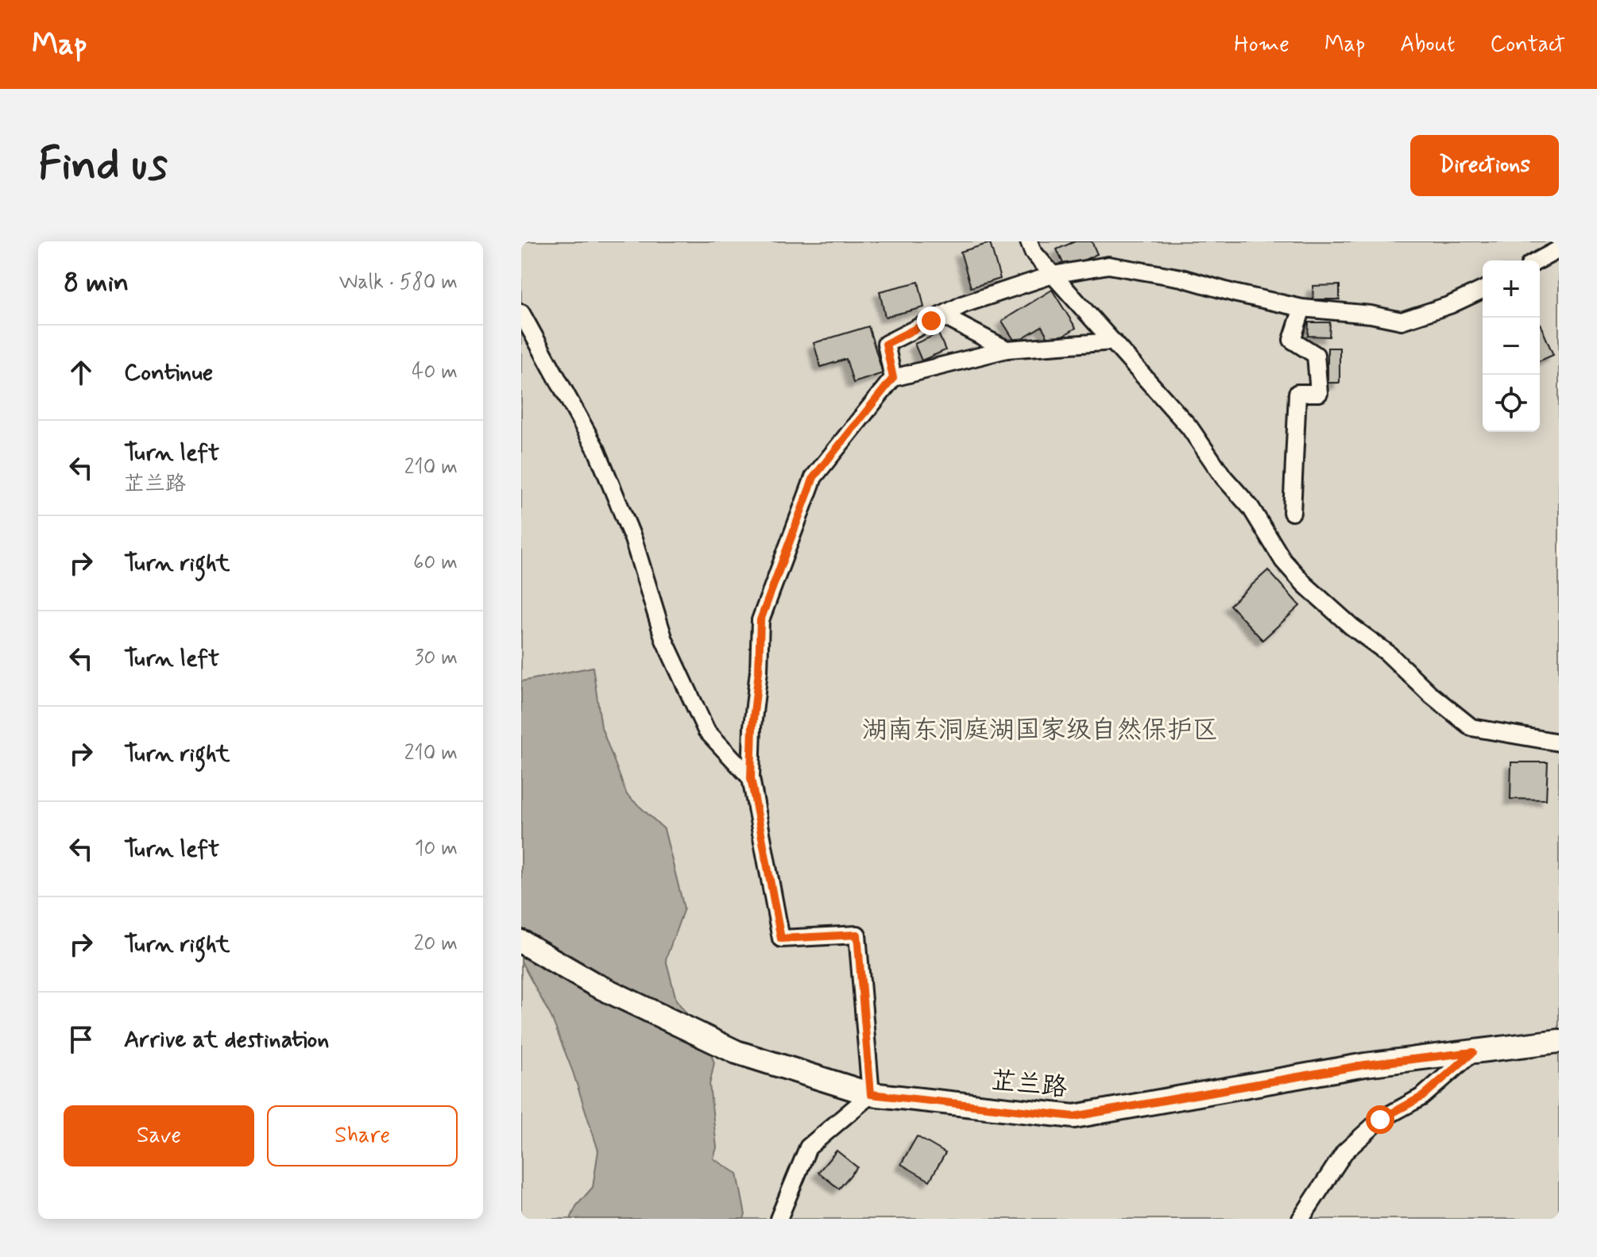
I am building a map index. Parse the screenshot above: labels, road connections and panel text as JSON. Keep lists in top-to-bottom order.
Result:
{
  "streets": {
    "street": ["芷兰路"]
  },
  "parks": ["湖南东洞庭湖国家级自然保护区"],
  "page": {
    "header": "Map",
    "nav": [
      "Home",
      "Map",
      "About",
      "Contact"
    ],
    "buttons": [
      "Directions",
      ["Save", "Share"]
    ],
    "title": "Find us",
    "heading": ["8 min", "Walk · 580 m"],
    "map_buttons": ["+", "−"],
    "list": [
      ["Continue", "40 m"],
      ["Turn left", "芷兰路", "210 m"],
      ["Turn right", "60 m"],
      ["Turn left", "30 m"],
      ["Turn right", "210 m"],
      ["Turn left", "10 m"],
      ["Turn right", "20 m"],
      "Arrive at destination"
    ]
  }
}
